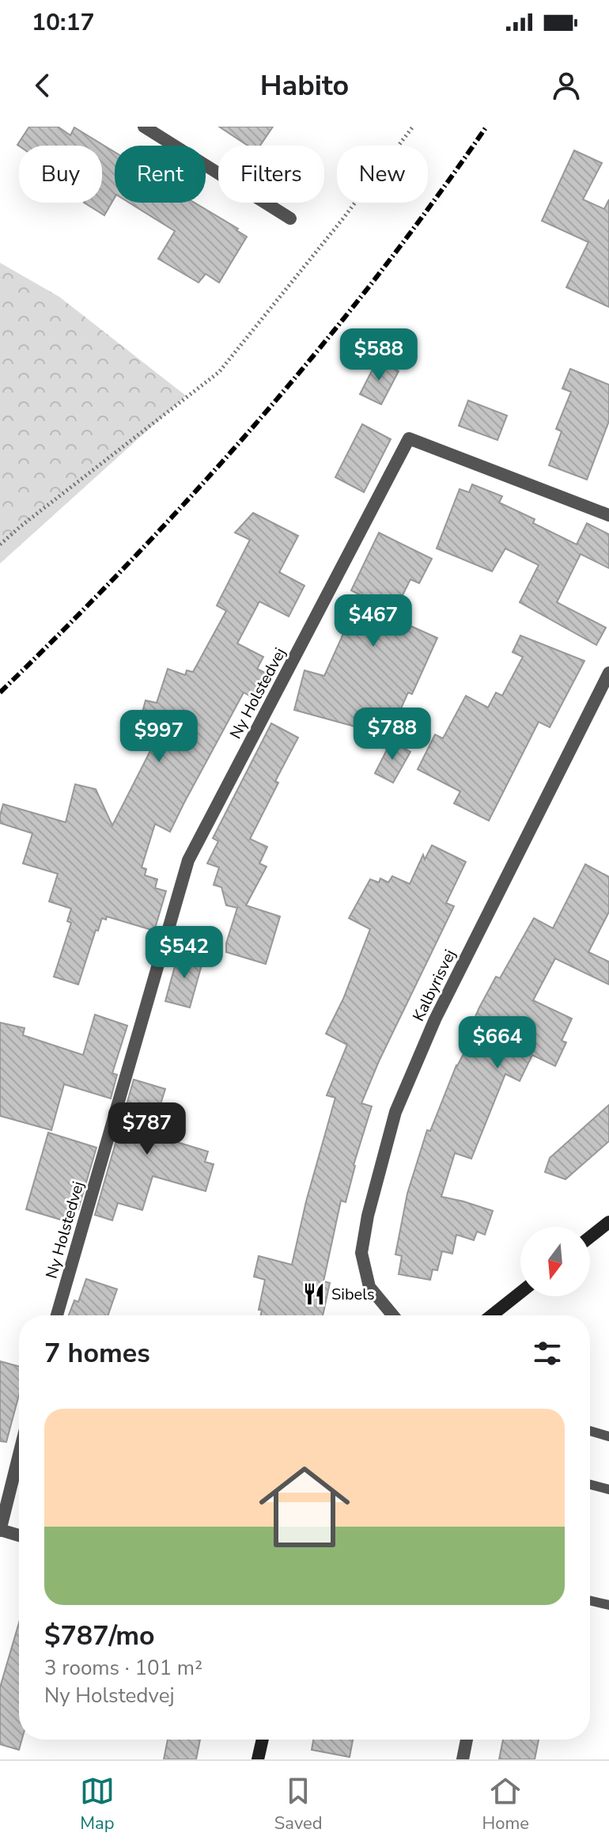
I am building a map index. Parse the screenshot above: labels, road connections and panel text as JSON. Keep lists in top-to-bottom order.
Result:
{
  "streets": {
    "street": ["Ny Holstedvej", "Kalbyrisvej"]
  },
  "places": {
    "restaurant": ["Sibels"]
  },
  "north": "bottom",
  "page": {
    "status": "10:17",
    "header": "Habito",
    "chip": [
      "Buy",
      "Rent",
      "Filters",
      "New"
    ],
    "price": [
      "$588",
      "$467",
      "$788",
      "$997",
      "$542",
      "$664",
      "$787"
    ],
    "heading": "7 homes",
    "list": [
      {
        "name": "$787/mo",
        "note": "3 rooms · 101 m² · Ny Holstedvej"
      }
    ],
    "tabs": ["Map", "Saved", "Home"]
  }
}
